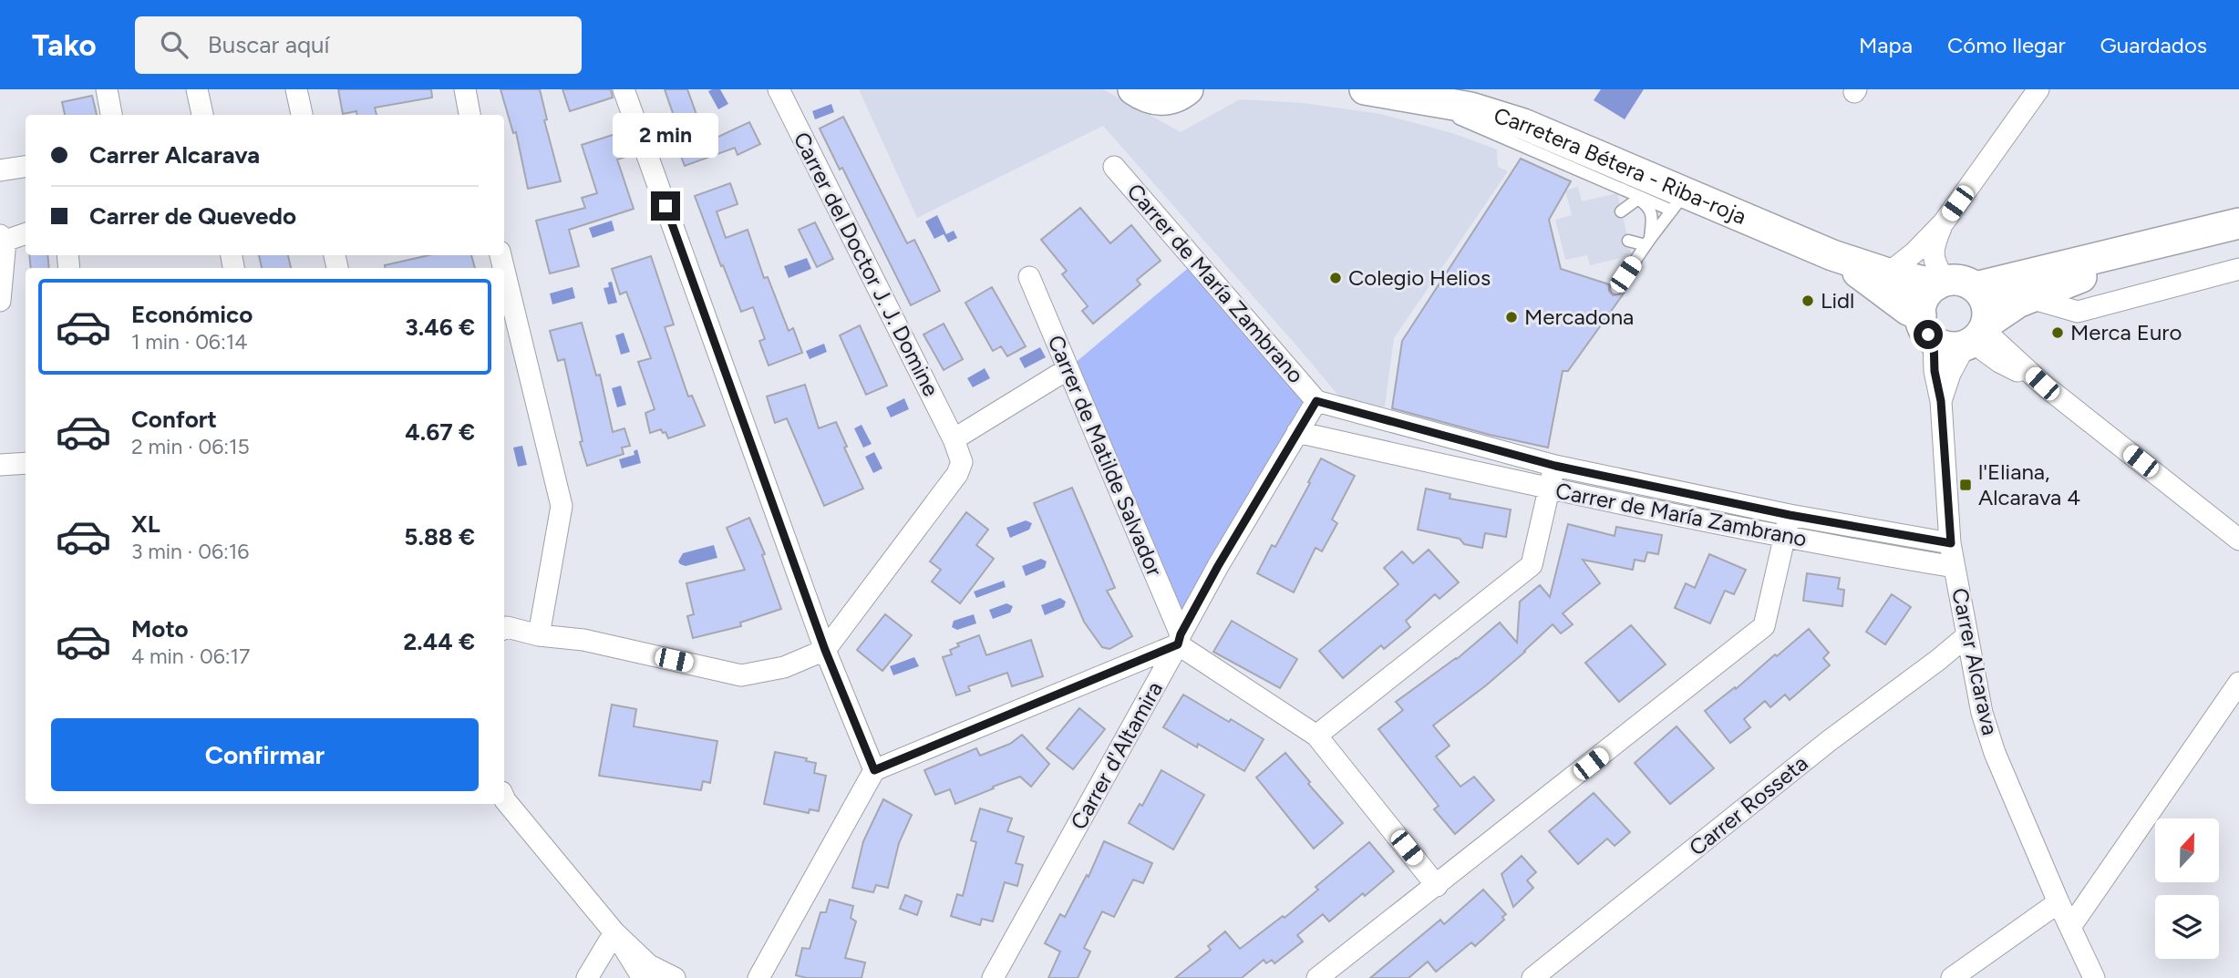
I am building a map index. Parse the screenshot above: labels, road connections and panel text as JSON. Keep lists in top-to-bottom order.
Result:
{
  "streets": {
    "main road": ["Carretera Bétera - Riba-roja"],
    "street": [
      "Carrer del Doctor J. J. Domine",
      "Carrer de María Zambrano",
      "Carrer de Matilde Salvador",
      "Carrer Alcarava",
      "Carrer d'Altamira",
      "Carrer Rosseta"
    ]
  },
  "crossings": [
    ["Carretera Bétera - Riba-roja", "Carrer Alcarava"],
    ["Carrer de María Zambrano", "Carrer Alcarava"],
    ["Carrer de María Zambrano", "Carrer d'Altamira"],
    ["Carrer de Matilde Salvador", "Carrer d'Altamira"],
    ["Carrer Alcarava", "Carrer Rosseta"]
  ],
  "places": {
    "other": [
      "Colegio Helios",
      "Lidl",
      "Mercadona",
      "Merca Euro"
    ],
    "transit": ["l'Eliana, Alcarava 4"]
  },
  "north": "top",
  "page": {
    "header": "Tako",
    "search": "Buscar aquí",
    "nav": ["Mapa", "Cómo llegar", "Guardados"],
    "bubble": "2 min",
    "banner": ["Carrer Alcarava", "Carrer de Quevedo"],
    "list": [
      {
        "name": "Económico",
        "note": "1 min · 06:14",
        "value": "3.46 €"
      },
      {
        "name": "Confort",
        "note": "2 min · 06:15",
        "value": "4.67 €"
      },
      {
        "name": "XL",
        "note": "3 min · 06:16",
        "value": "5.88 €"
      },
      {
        "name": "Moto",
        "note": "4 min · 06:17",
        "value": "2.44 €"
      }
    ],
    "buttons": "Confirmar"
  }
}
